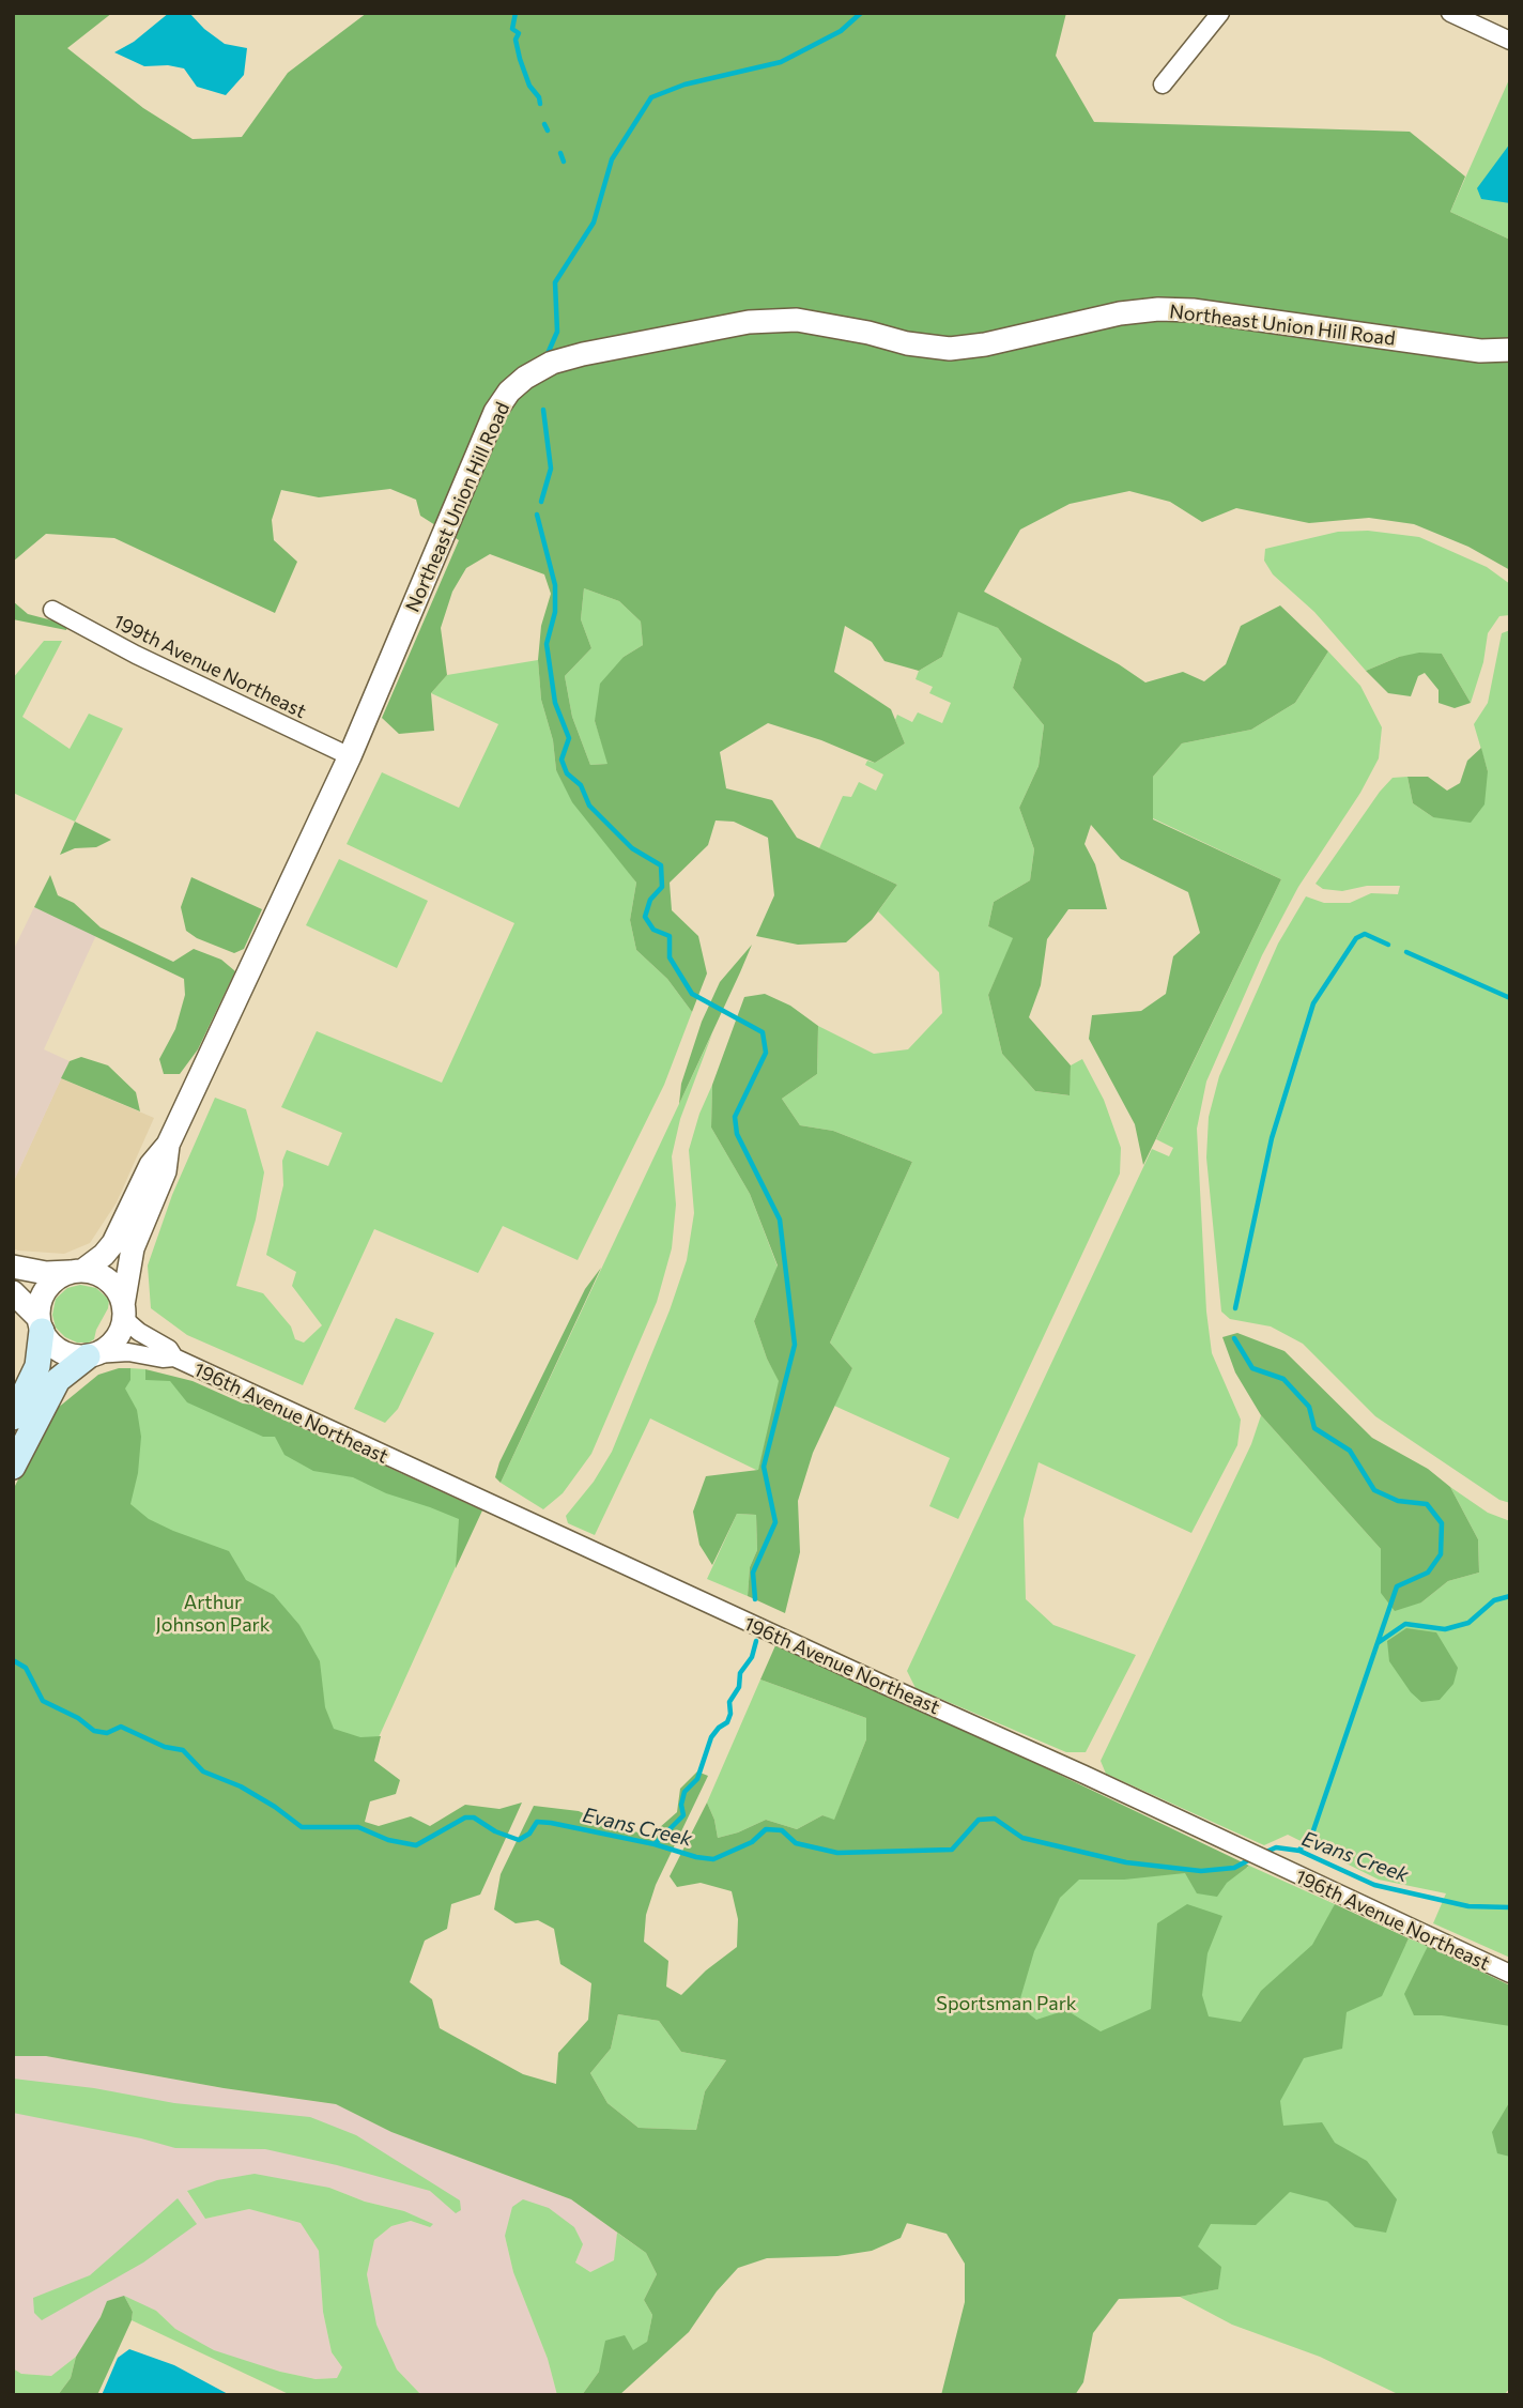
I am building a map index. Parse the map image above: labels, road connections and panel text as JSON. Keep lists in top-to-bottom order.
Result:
{
  "streets": {
    "street": ["Northeast Union Hill Road", "199th Avenue Northeast", "196th Avenue Northeast"]
  },
  "crossings": [
    ["Northeast Union Hill Road", "199th Avenue Northeast"],
    ["Northeast Union Hill Road", "196th Avenue Northeast"]
  ],
  "water": ["Evans Creek"],
  "parks": ["Arthur Johnson Park", "Sportsman Park"]
}
